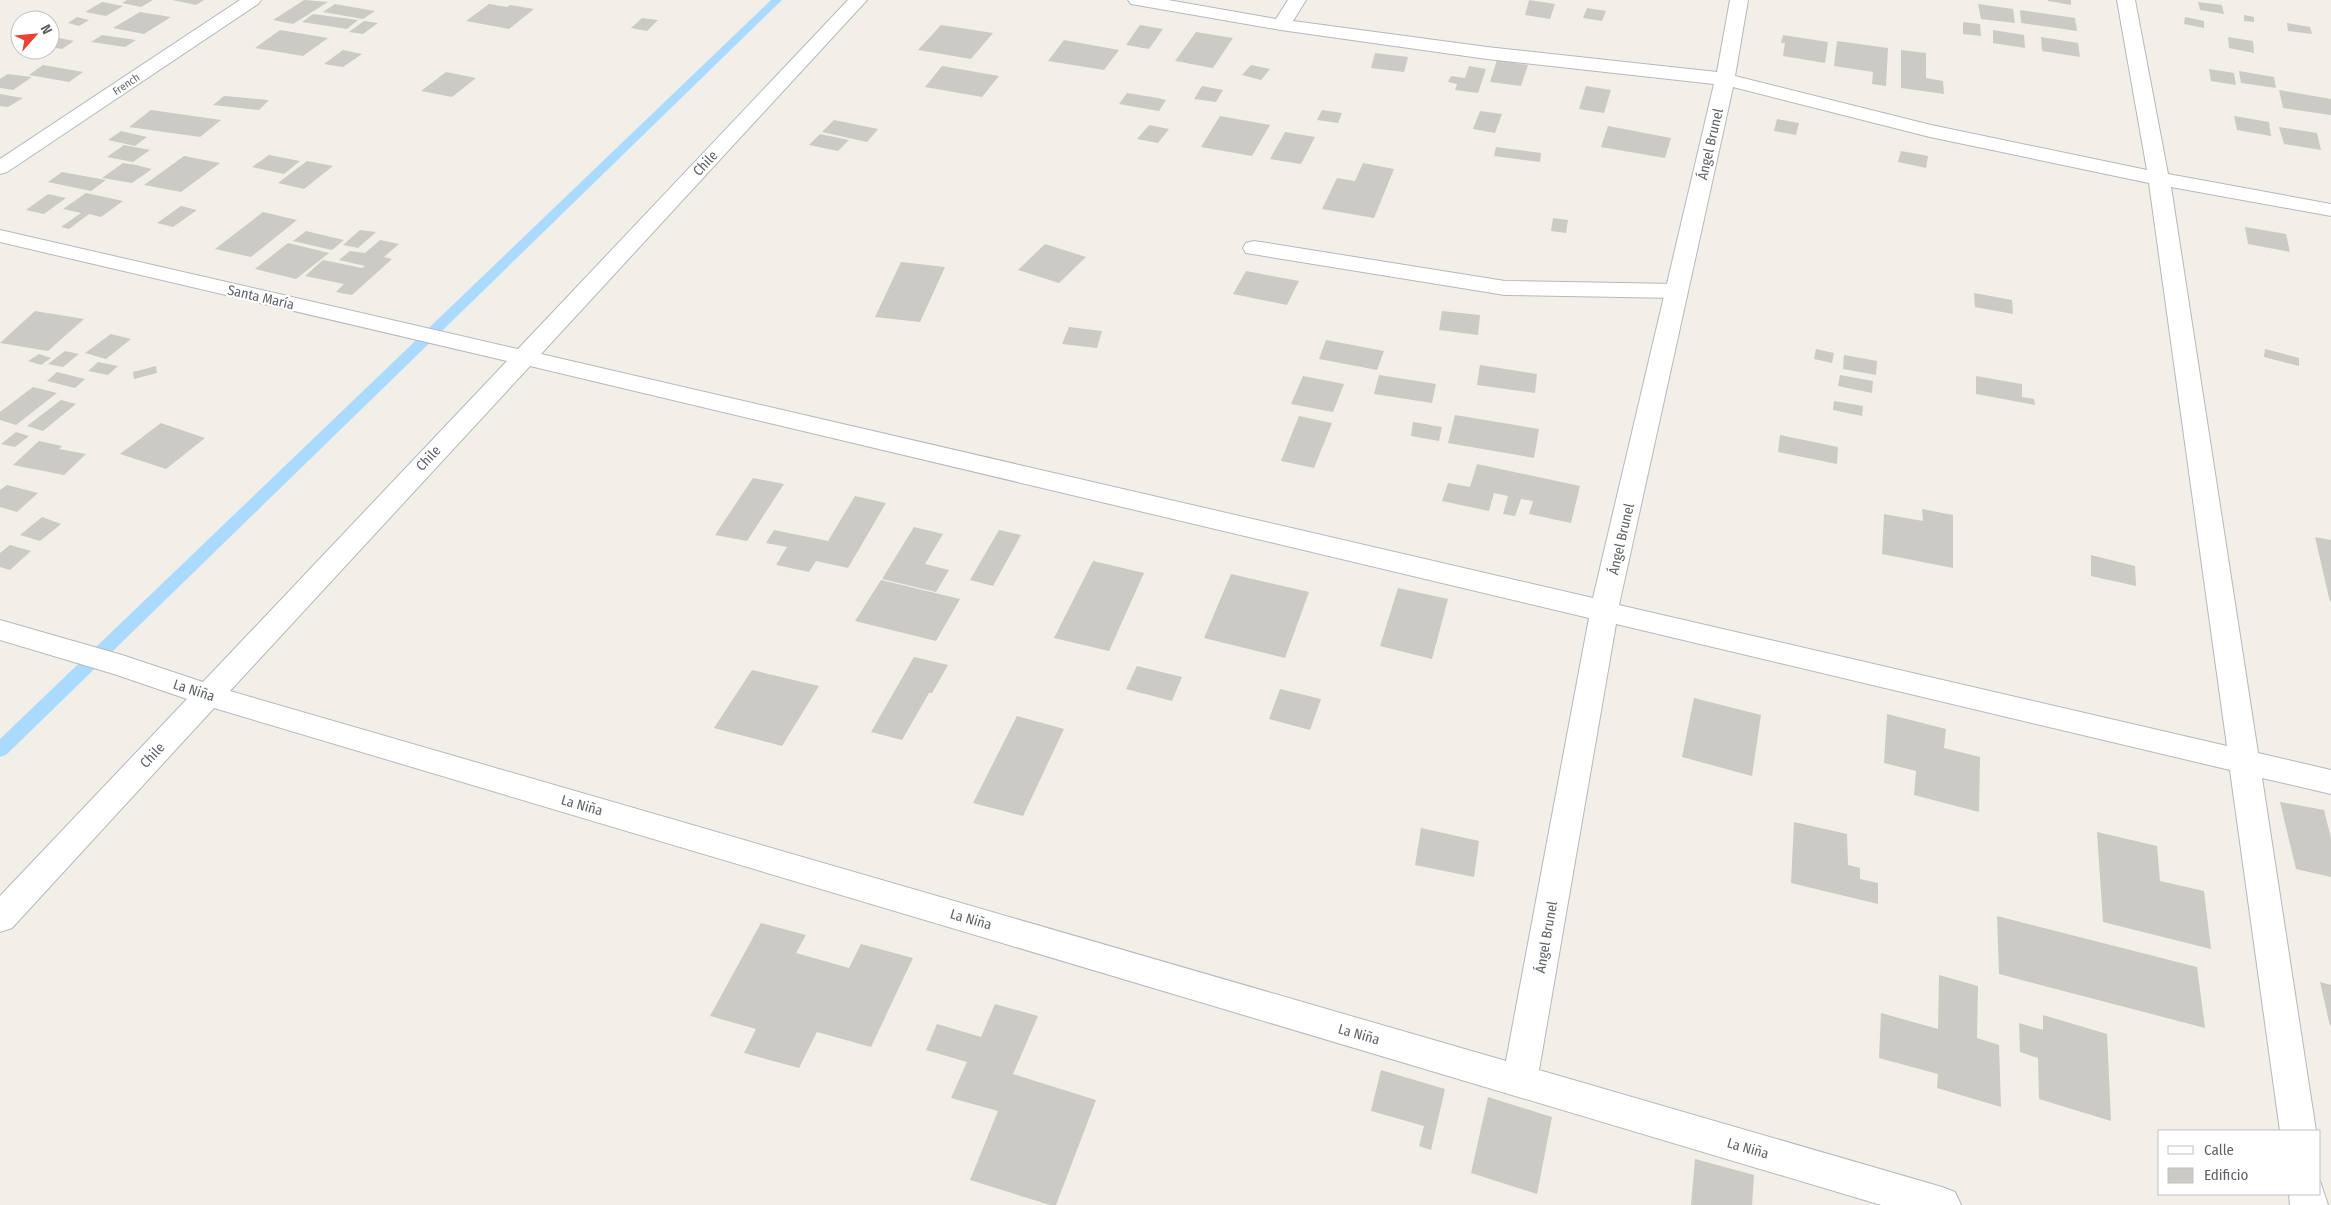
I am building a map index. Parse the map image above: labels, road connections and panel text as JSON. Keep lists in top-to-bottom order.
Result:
{
  "streets": {
    "street": [
      "French",
      "Ángel Brunel",
      "Chile",
      "Santa María",
      "La Niña"
    ]
  },
  "crossings": [
    ["Ángel Brunel", "Santa María"],
    ["Ángel Brunel", "La Niña"],
    ["Chile", "Santa María"],
    ["Chile", "La Niña"]
  ],
  "legend": ["Calle", "Edificio"],
  "north": "top right"
}
